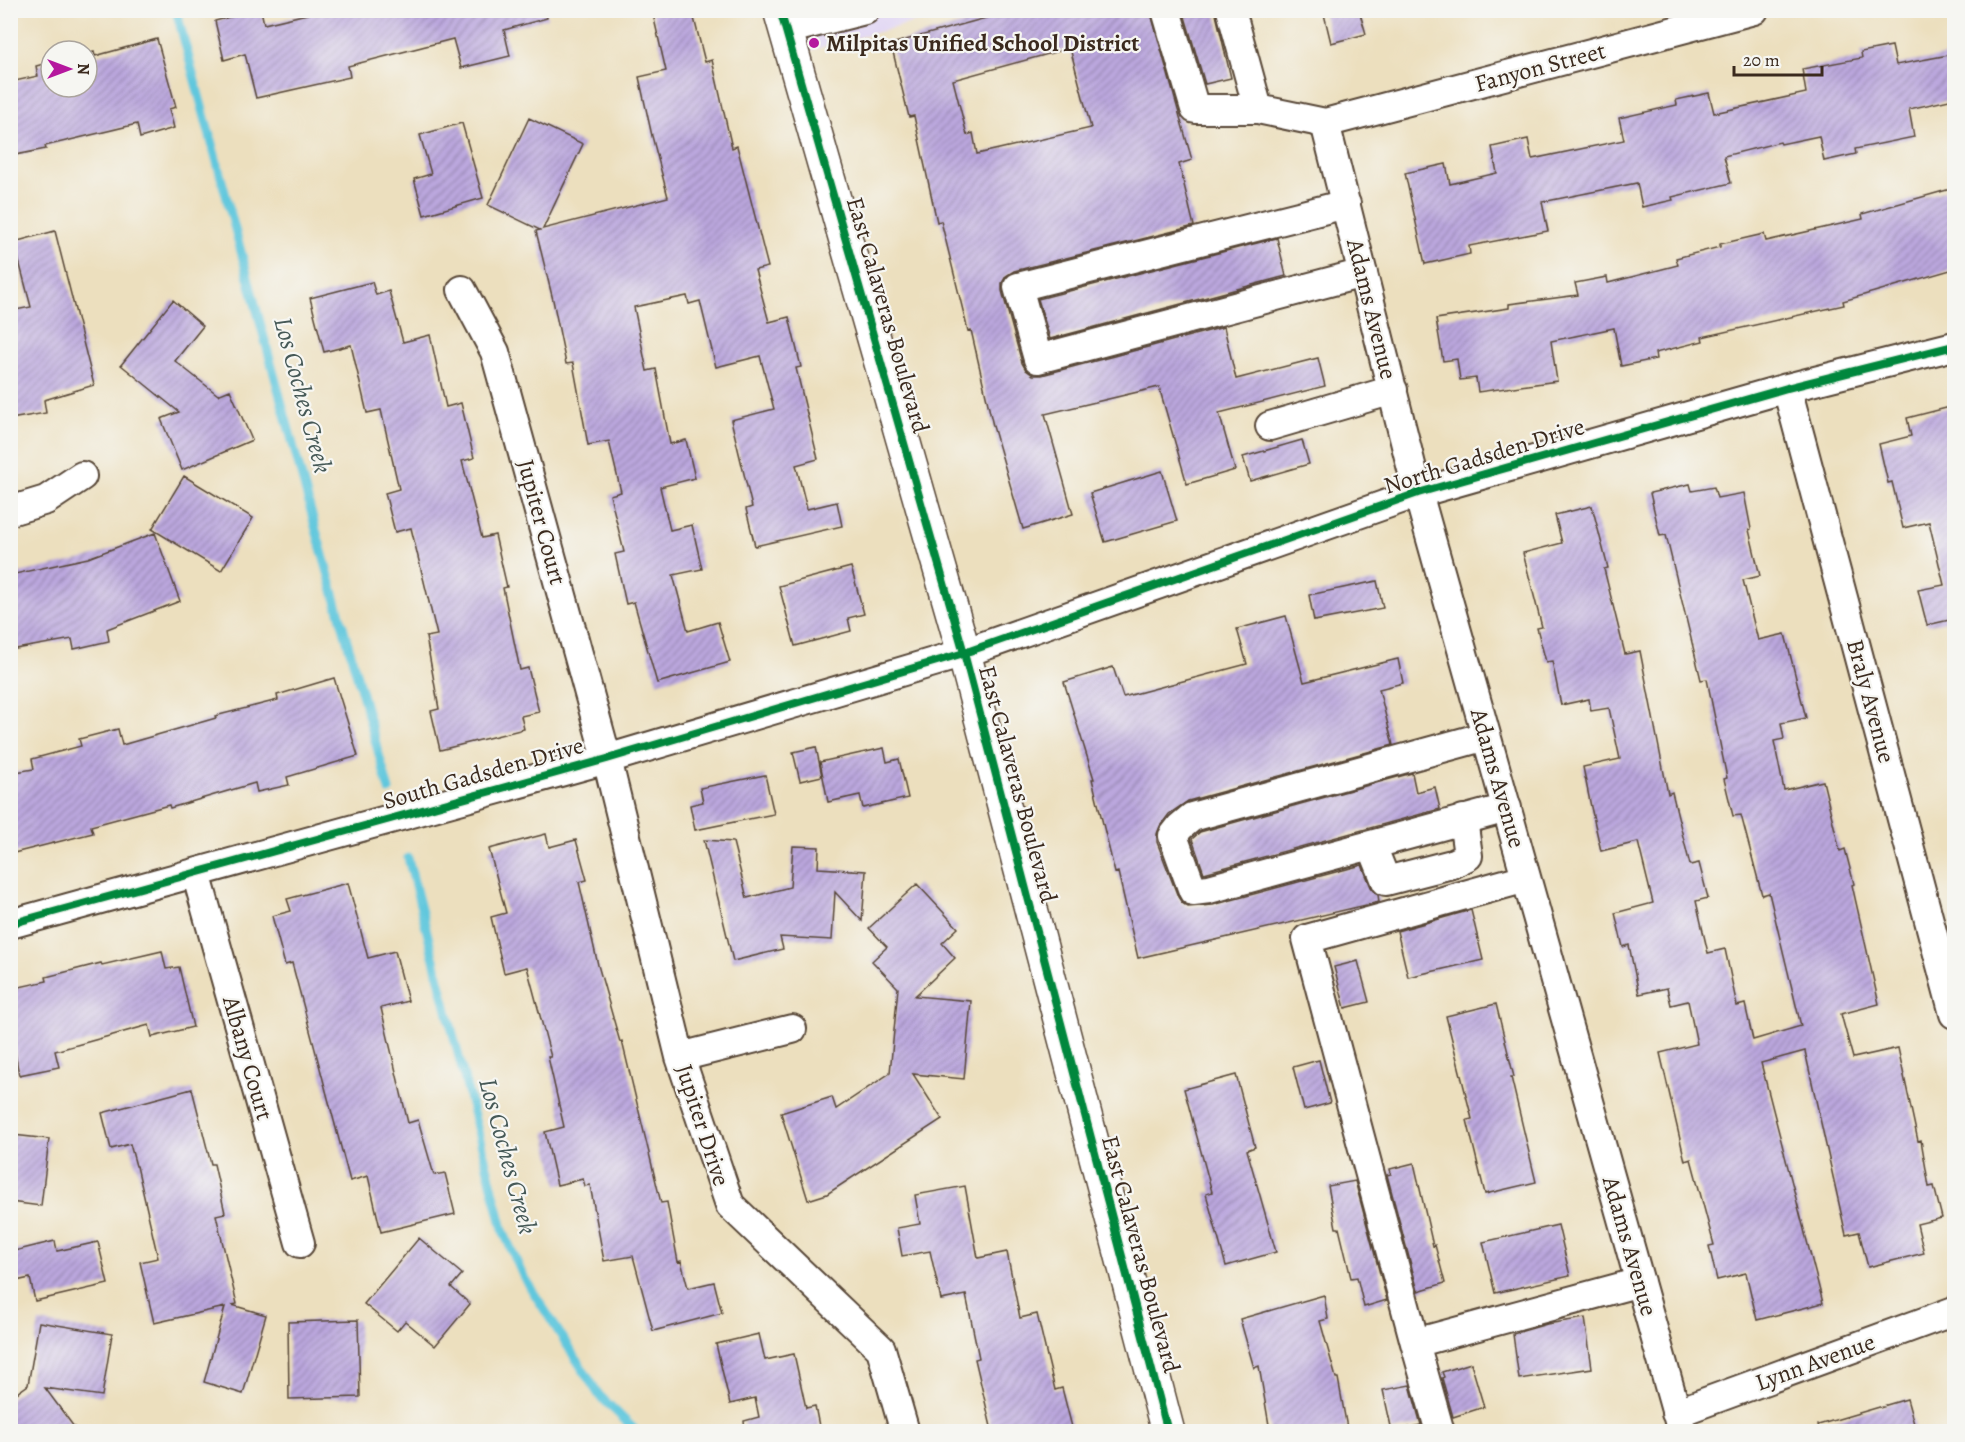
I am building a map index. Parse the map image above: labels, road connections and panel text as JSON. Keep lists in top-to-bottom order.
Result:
{
  "streets": {
    "main road": ["East Calaveras Boulevard"],
    "street": [
      "Fanyon Street",
      "Adams Avenue",
      "North Gadsden Drive",
      "Jupiter Court",
      "Braly Avenue",
      "South Gadsden Drive",
      "Albany Court",
      "Jupiter Drive",
      "Lynn Avenue"
    ]
  },
  "crossings": [
    ["Fanyon Street", "Adams Avenue"],
    ["Adams Avenue", "North Gadsden Drive"],
    ["Adams Avenue", "Lynn Avenue"],
    ["East Calaveras Boulevard", "North Gadsden Drive"],
    ["East Calaveras Boulevard", "South Gadsden Drive"],
    ["North Gadsden Drive", "Braly Avenue"],
    ["North Gadsden Drive", "South Gadsden Drive"],
    ["Jupiter Court", "South Gadsden Drive"],
    ["Jupiter Court", "Jupiter Drive"],
    ["South Gadsden Drive", "Albany Court"],
    ["South Gadsden Drive", "Jupiter Drive"]
  ],
  "water": ["Los Coches Creek"],
  "places": ["Milpitas Unified School District"],
  "scale_bar": "20 m",
  "north": "right"
}
